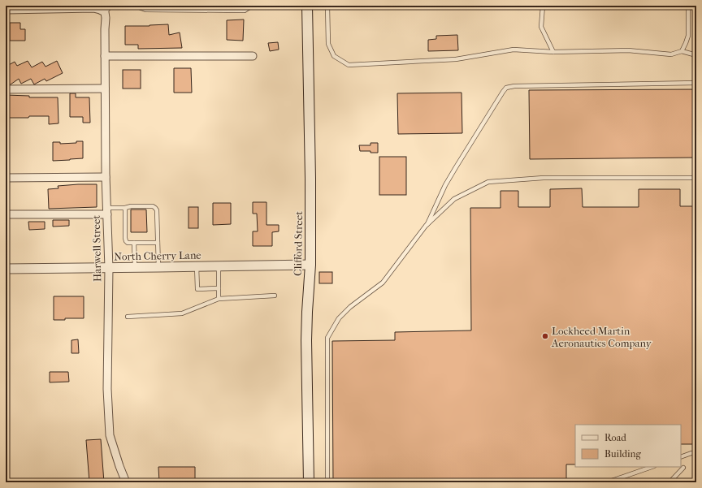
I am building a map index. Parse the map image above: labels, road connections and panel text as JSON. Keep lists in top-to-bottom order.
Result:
{
  "streets": {
    "main road": ["Clifford Street"],
    "street": ["Harwell Street", "North Cherry Lane"]
  },
  "crossings": [
    ["Clifford Street", "North Cherry Lane"],
    ["Harwell Street", "North Cherry Lane"]
  ],
  "places": ["Lockheed Martin Aeronautics Company"],
  "legend": ["Road", "Building"]
}
